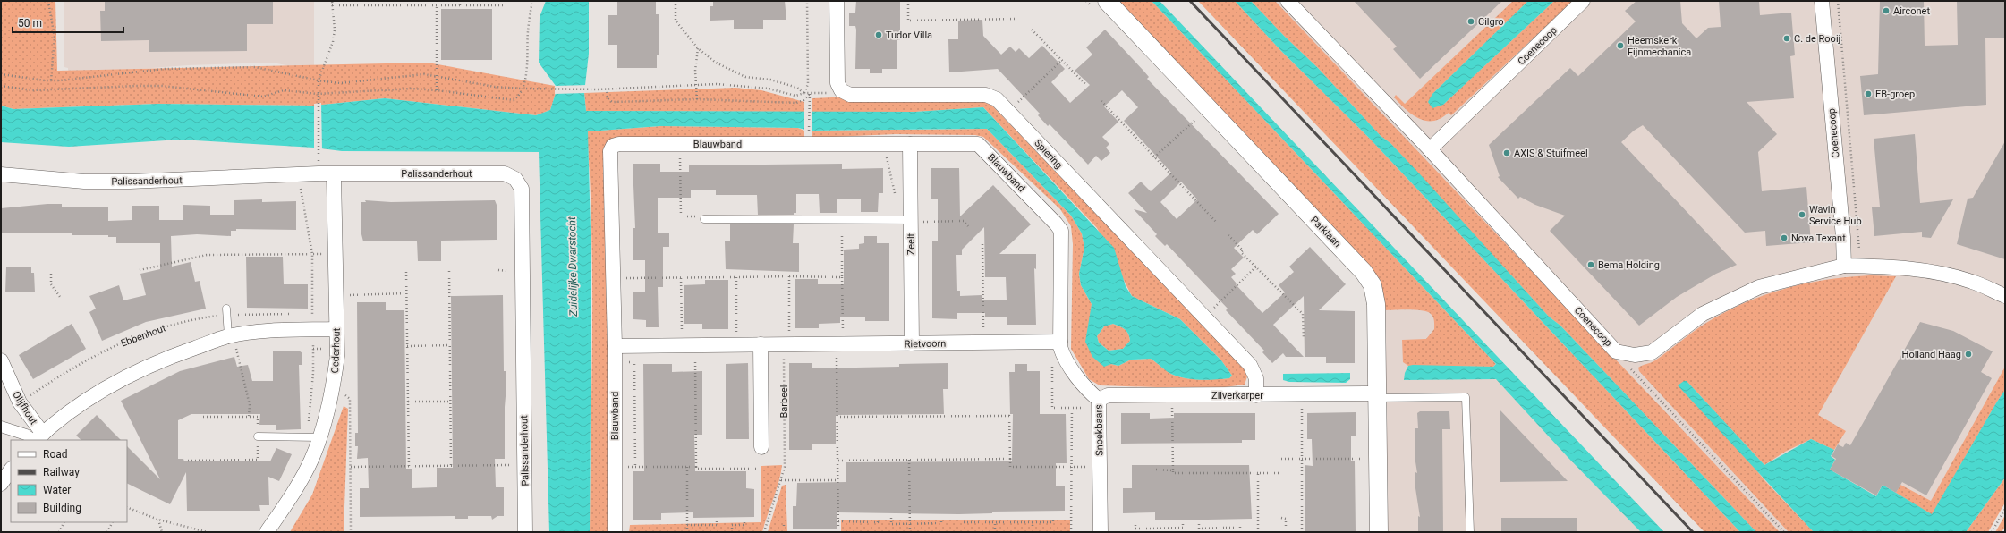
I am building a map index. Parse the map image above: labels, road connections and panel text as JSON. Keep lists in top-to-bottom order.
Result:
{
  "streets": {
    "street": [
      "Coenecoop",
      "Blauwband",
      "Spiering",
      "Palissanderhout",
      "Parklaan",
      "Zeelt",
      "Rietvoorn",
      "Cederhout",
      "Zilverkarper",
      "Olijfhout",
      "Snoekbaars"
    ],
    "path": ["Ebbenhout", "Barbeel"]
  },
  "crossings": [
    ["Blauwband", "Zeelt"],
    ["Blauwband", "Rietvoorn"],
    ["Blauwband", "Snoekbaars"],
    ["Spiering", "Zilverkarper"],
    ["Palissanderhout", "Cederhout"],
    ["Parklaan", "Zilverkarper"],
    ["Zeelt", "Rietvoorn"],
    ["Ebbenhout", "Olijfhout"],
    ["Rietvoorn", "Barbeel"],
    ["Rietvoorn", "Snoekbaars"],
    ["Zilverkarper", "Snoekbaars"]
  ],
  "water": ["Zuidelijke Dwarstocht"],
  "places": [
    "Airconet",
    "Cilgro",
    "Tudor Villa",
    "C. de Rooij",
    "Heemskerk Fijnmechanica",
    "EB-groep",
    "AXIS & Stuifmeel",
    "Wavin Service Hub",
    "Nova Texant",
    "Bema Holding",
    "Holland Haag"
  ],
  "legend": [
    "Road",
    "Railway",
    "Water",
    "Building"
  ],
  "scale_bar": "50 m"
}
